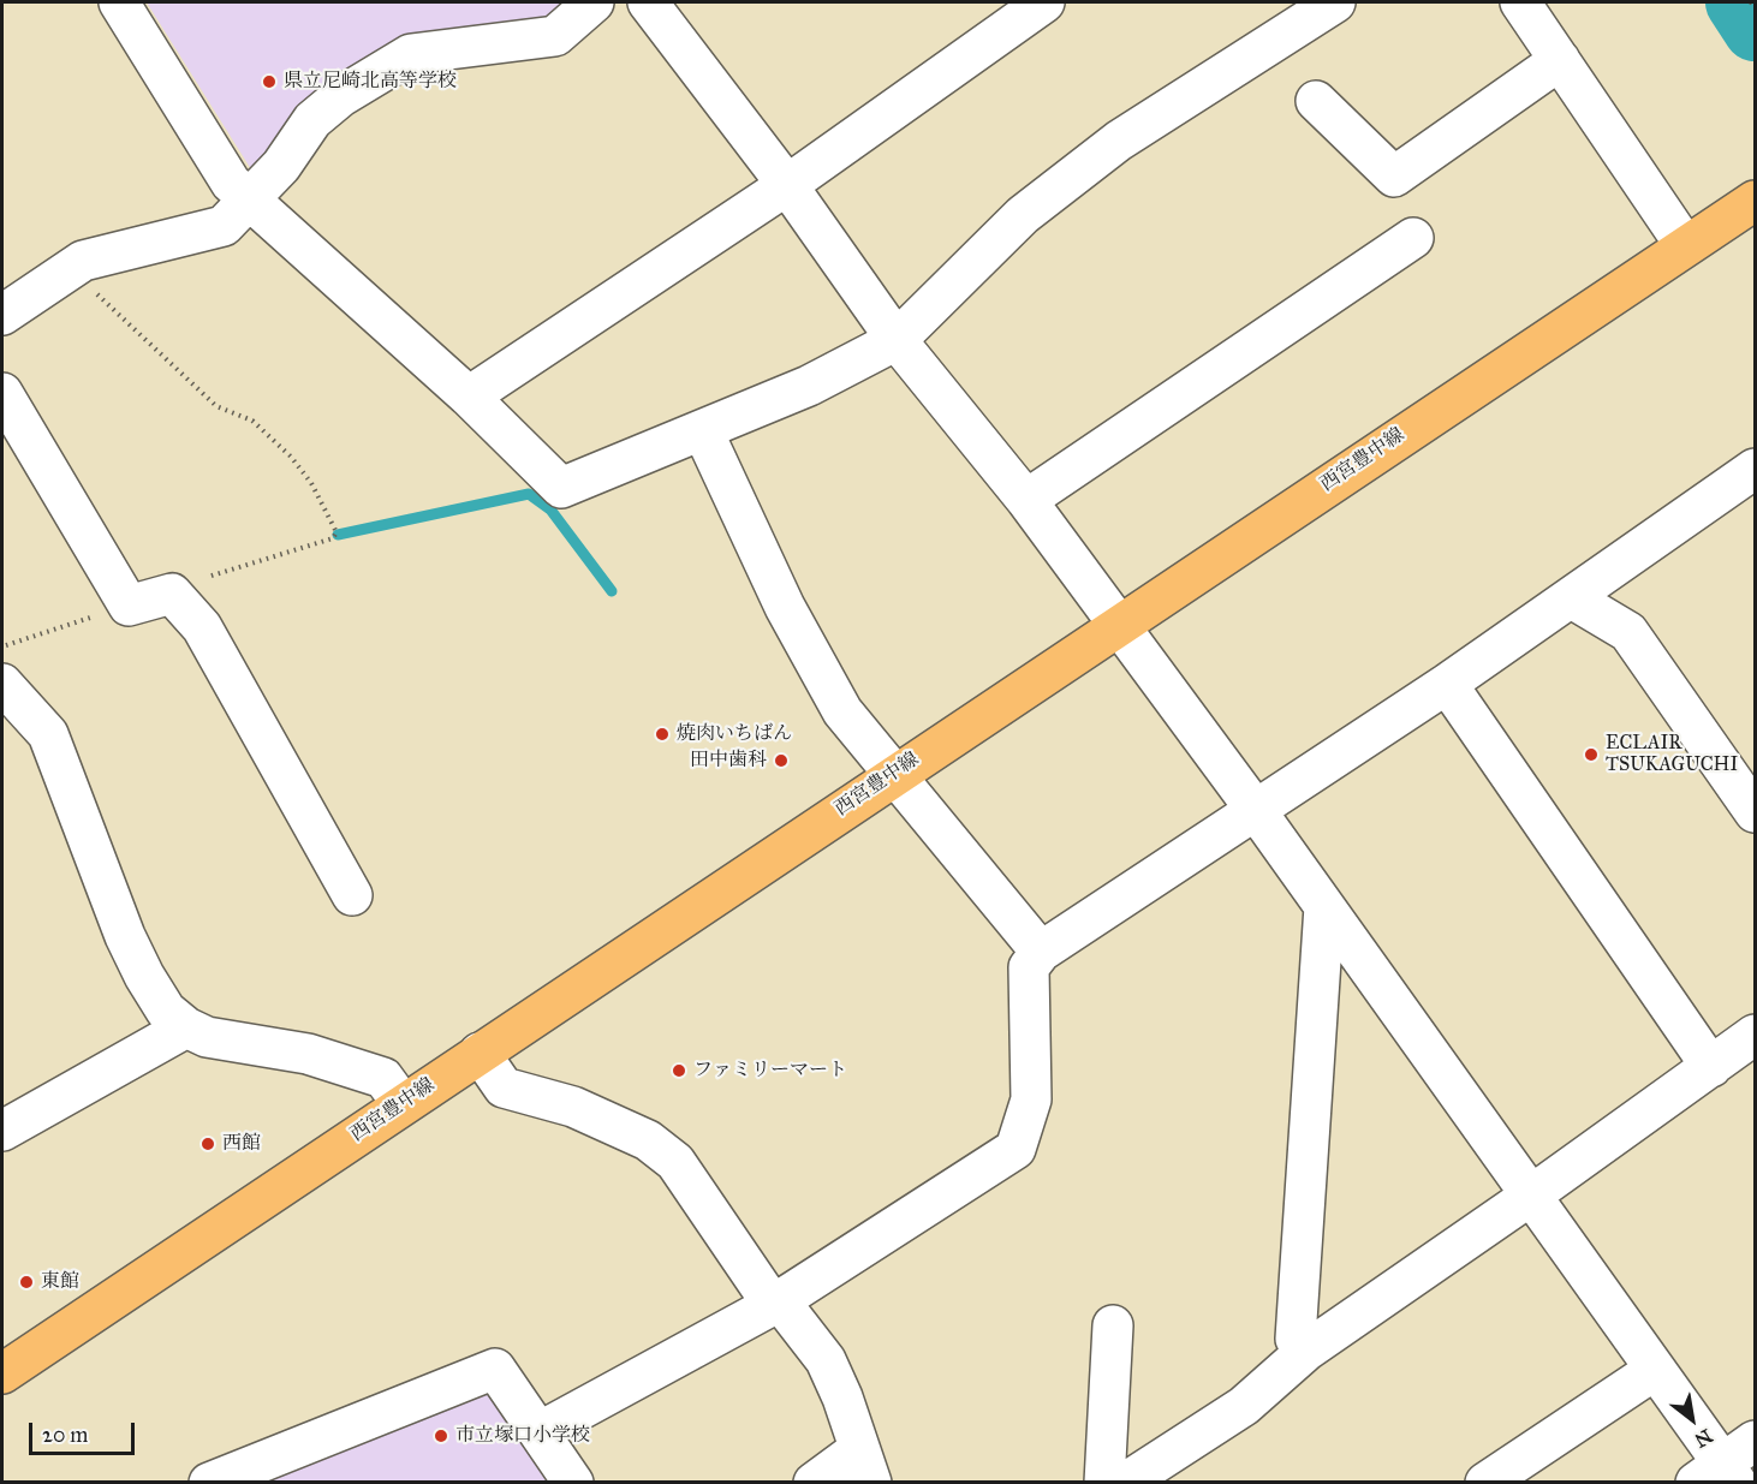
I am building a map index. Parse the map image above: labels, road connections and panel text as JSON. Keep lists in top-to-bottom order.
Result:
{
  "streets": {
    "main road": ["西宮豊中線"]
  },
  "places": [
    "県立尼崎北高等学校",
    "焼肉いちばん",
    "ECLAIR TSUKAGUCHI",
    "田中歯科",
    "ファミリーマート",
    "西館",
    "東館",
    "市立塚口小学校"
  ],
  "scale_bar": "20 m",
  "north": "bottom right"
}
